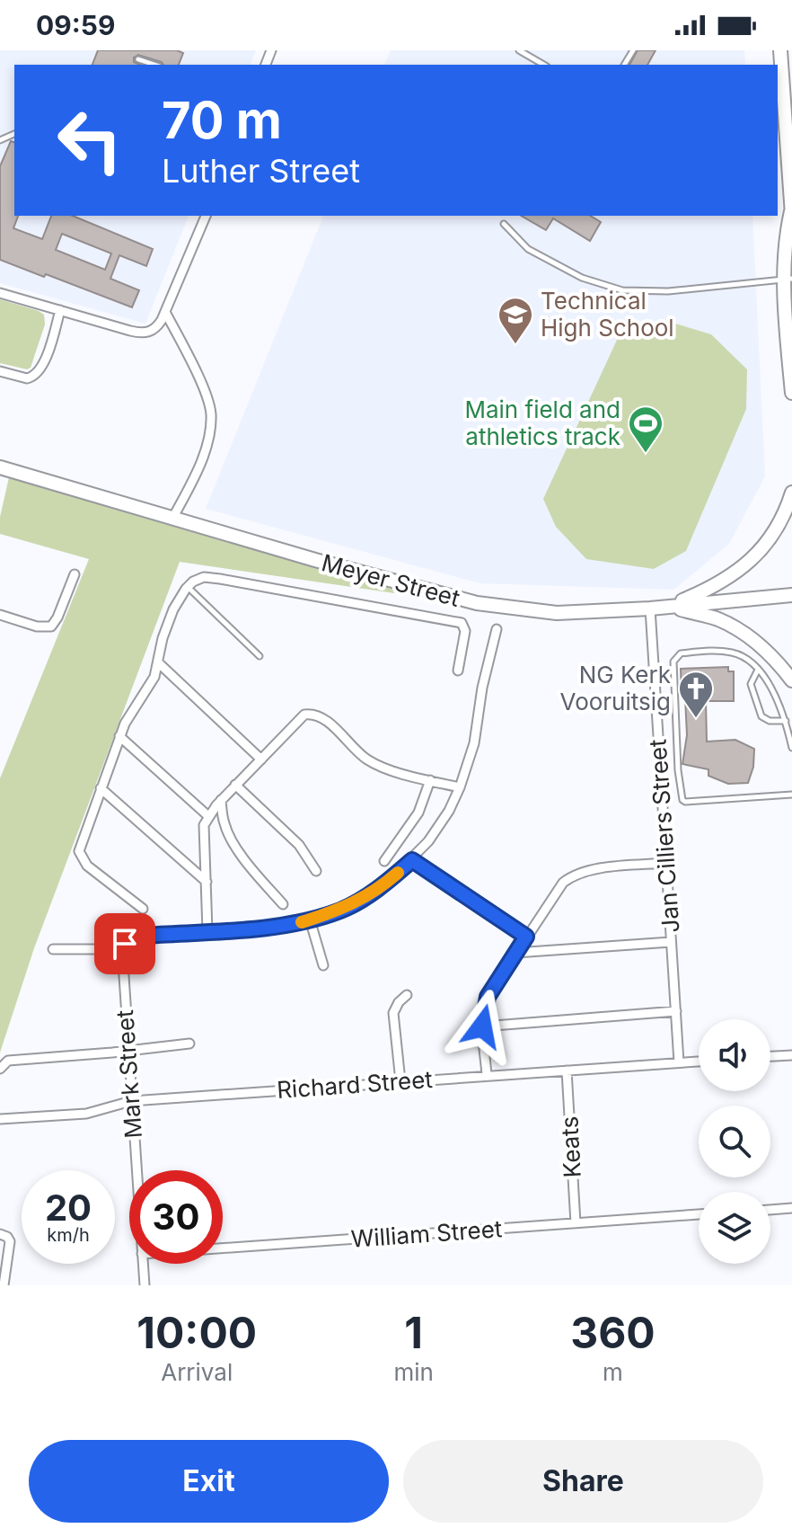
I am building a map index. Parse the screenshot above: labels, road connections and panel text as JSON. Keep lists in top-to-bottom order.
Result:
{
  "streets": {
    "street": [
      "Meyer Street",
      "Jan Cilliers Street",
      "Mark Street",
      "Richard Street",
      "Keats",
      "William Street"
    ]
  },
  "crossings": [
    ["Meyer Street", "Jan Cilliers Street"],
    ["Jan Cilliers Street", "Richard Street"],
    ["Mark Street", "Richard Street"],
    ["Richard Street", "Keats"],
    ["Keats", "William Street"]
  ],
  "places": {
    "school or university": ["Technical High School"],
    "sports": ["Main field and athletics track"],
    "church": ["NG Kerk Vooruitsig"]
  },
  "page": {
    "status": "09:59",
    "turn": ["70 m", "Luther Street"],
    "speed": "20 km/h",
    "limit": "30",
    "eta": [
      "10:00",
      "Arrival",
      "1",
      "min",
      "360",
      "m"
    ],
    "buttons": ["Exit", "Share"]
  }
}
